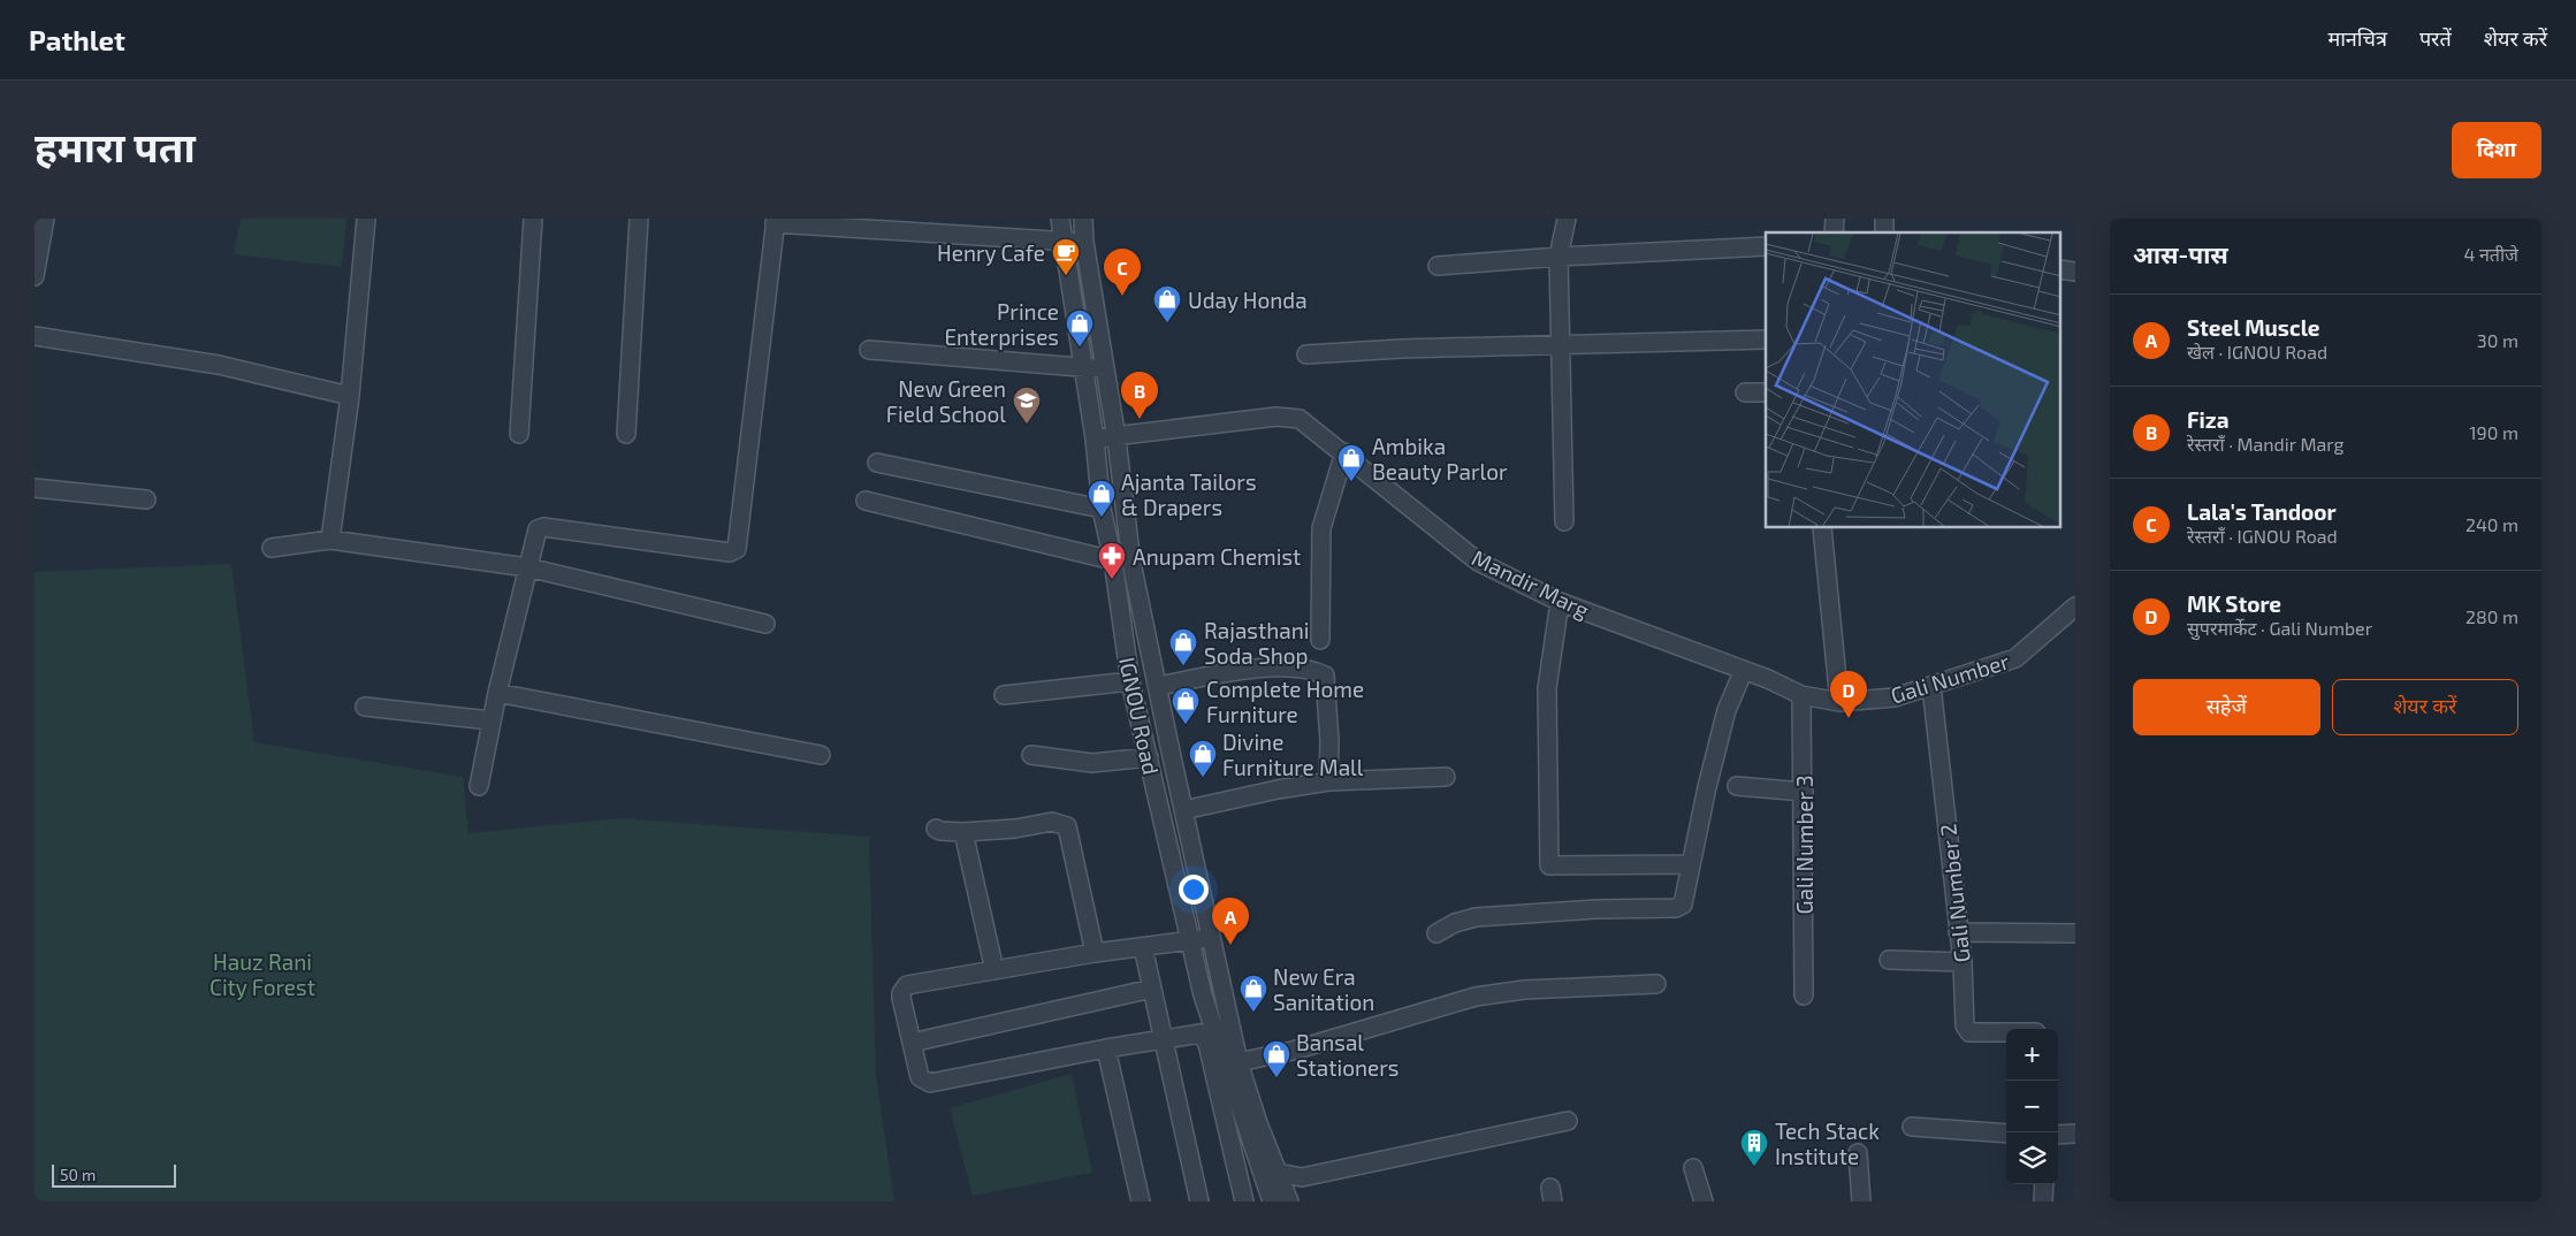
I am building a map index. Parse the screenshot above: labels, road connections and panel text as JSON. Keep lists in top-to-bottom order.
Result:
{
  "streets": {
    "street": [
      "Mandir Marg",
      "Gali Number",
      "IGNOU Road",
      "Gali Number 3",
      "Gali Number 2"
    ]
  },
  "crossings": [
    ["Mandir Marg", "Gali Number"],
    ["Mandir Marg", "IGNOU Road"],
    ["Mandir Marg", "Gali Number 3"],
    ["Gali Number", "Gali Number 2"]
  ],
  "parks": ["Hauz Rani City Forest"],
  "places": {
    "cafe": ["Henry Cafe"],
    "shop": [
      "Uday Honda",
      "Prince Enterprises",
      "Ambika Beauty Parlor",
      "Ajanta Tailors & Drapers",
      "Rajasthani Soda Shop",
      "Complete Home Furniture",
      "Divine Furniture Mall",
      "New Era Sanitation",
      "Bansal Stationers"
    ],
    "school or university": ["New Green Field School"],
    "pharmacy": ["Anupam Chemist"],
    "building": ["Tech Stack Institute"]
  },
  "scale_bar": "50 m",
  "page": {
    "header": "Pathlet",
    "nav": ["मानचित्र", "परतें", "शेयर करें"],
    "title": "हमारा पता",
    "buttons": [
      "दिशा",
      ["सहेजें", "शेयर करें"]
    ],
    "heading": ["आस-पास", "4 नतीजे"],
    "pins": [
      "C",
      "B",
      "D",
      "A"
    ],
    "list": [
      {
        "mark": "A",
        "name": "Steel Muscle",
        "note": "खेल · IGNOU Road",
        "value": "30 m"
      },
      {
        "mark": "B",
        "name": "Fiza",
        "note": "रेस्तराँ · Mandir Marg",
        "value": "190 m"
      },
      {
        "mark": "C",
        "name": "Lala's Tandoor",
        "note": "रेस्तराँ · IGNOU Road",
        "value": "240 m"
      },
      {
        "mark": "D",
        "name": "MK Store",
        "note": "सुपरमार्केट · Gali Number",
        "value": "280 m"
      }
    ],
    "map_buttons": ["+", "−"],
    "scale": "50 m"
  }
}
